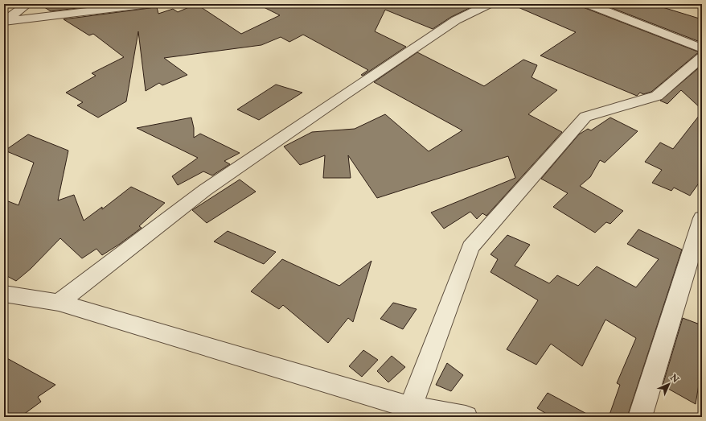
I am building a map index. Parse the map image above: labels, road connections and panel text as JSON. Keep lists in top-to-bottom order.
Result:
{
  "north": "top right"
}
